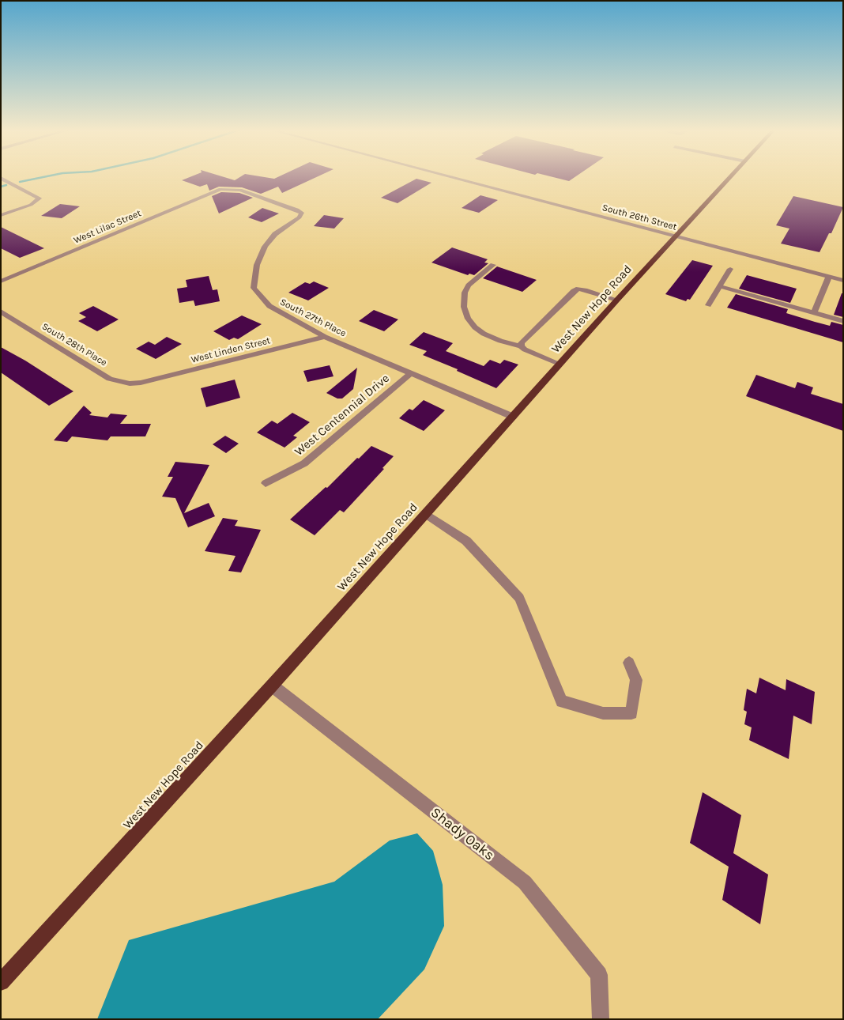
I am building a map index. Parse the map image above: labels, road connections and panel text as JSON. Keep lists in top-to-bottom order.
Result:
{
  "streets": {
    "main road": ["West New Hope Road"],
    "street": [
      "South 26th Street",
      "West Lilac Street",
      "South 27th Place",
      "South 28th Place",
      "West Linden Street",
      "West Centennial Drive",
      "Shady Oaks"
    ]
  },
  "crossings": [
    ["South 26th Street", "West New Hope Road"],
    ["West Lilac Street", "South 27th Place"],
    ["West New Hope Road", "South 27th Place"],
    ["West New Hope Road", "Shady Oaks"],
    ["South 27th Place", "West Linden Street"],
    ["South 27th Place", "West Centennial Drive"],
    ["South 28th Place", "West Linden Street"]
  ]
}
